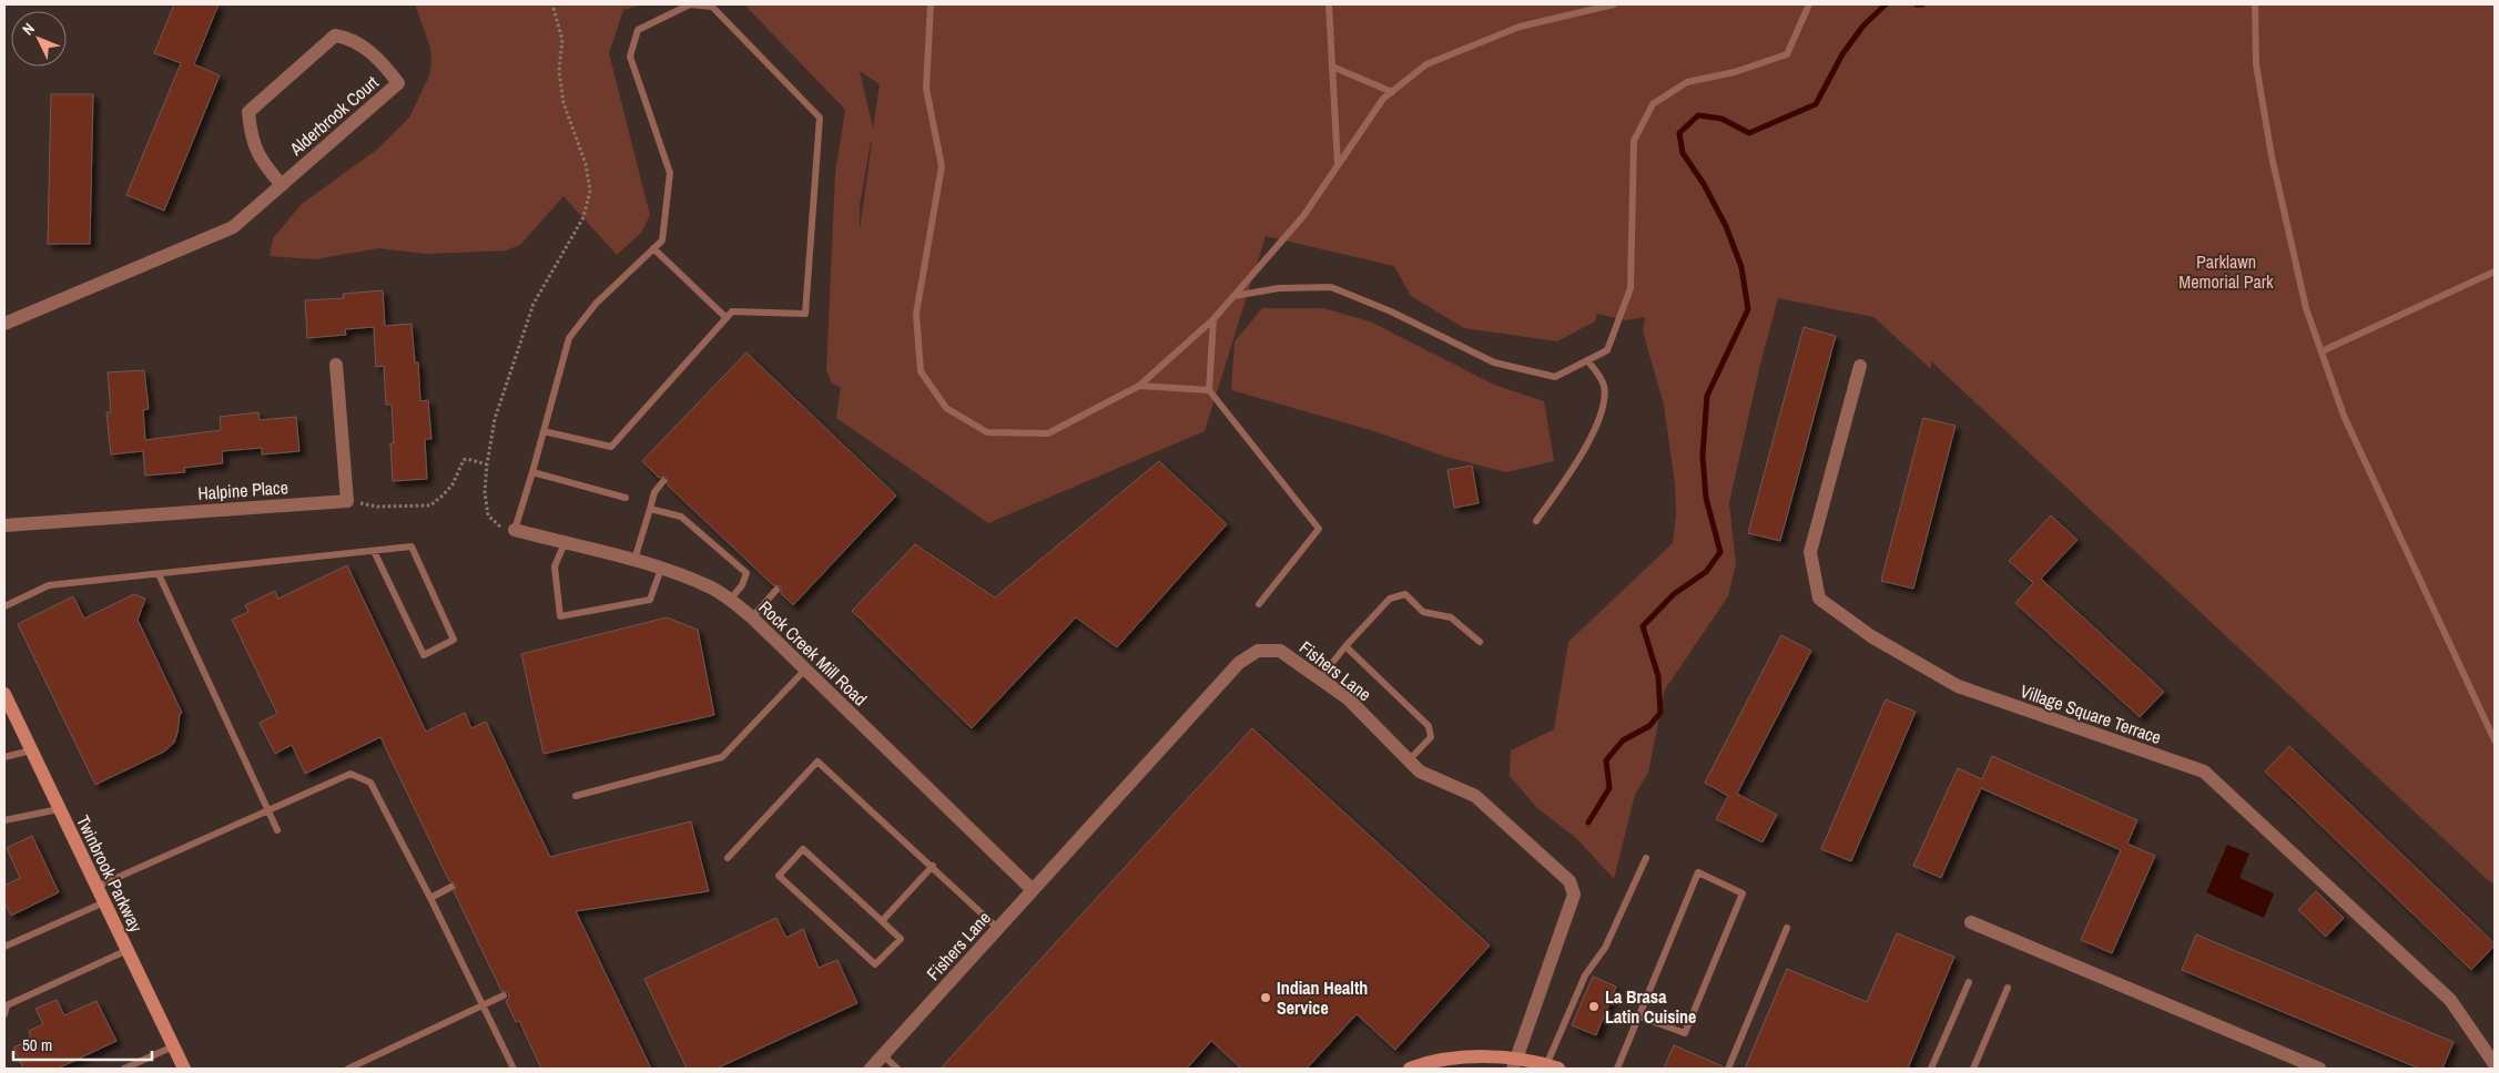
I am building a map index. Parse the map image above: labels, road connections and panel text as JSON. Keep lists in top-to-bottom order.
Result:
{
  "streets": {
    "main road": ["Twinbrook Parkway"],
    "street": [
      "Alderbrook Court",
      "Halpine Place",
      "Rock Creek Mill Road",
      "Fishers Lane",
      "Village Square Terrace"
    ]
  },
  "crossings": [
    ["Rock Creek Mill Road", "Fishers Lane"]
  ],
  "parks": ["Parklawn Memorial Park"],
  "places": ["Indian Health Service", "La Brasa Latin Cuisine"],
  "scale_bar": "50 m",
  "north": "top left"
}
